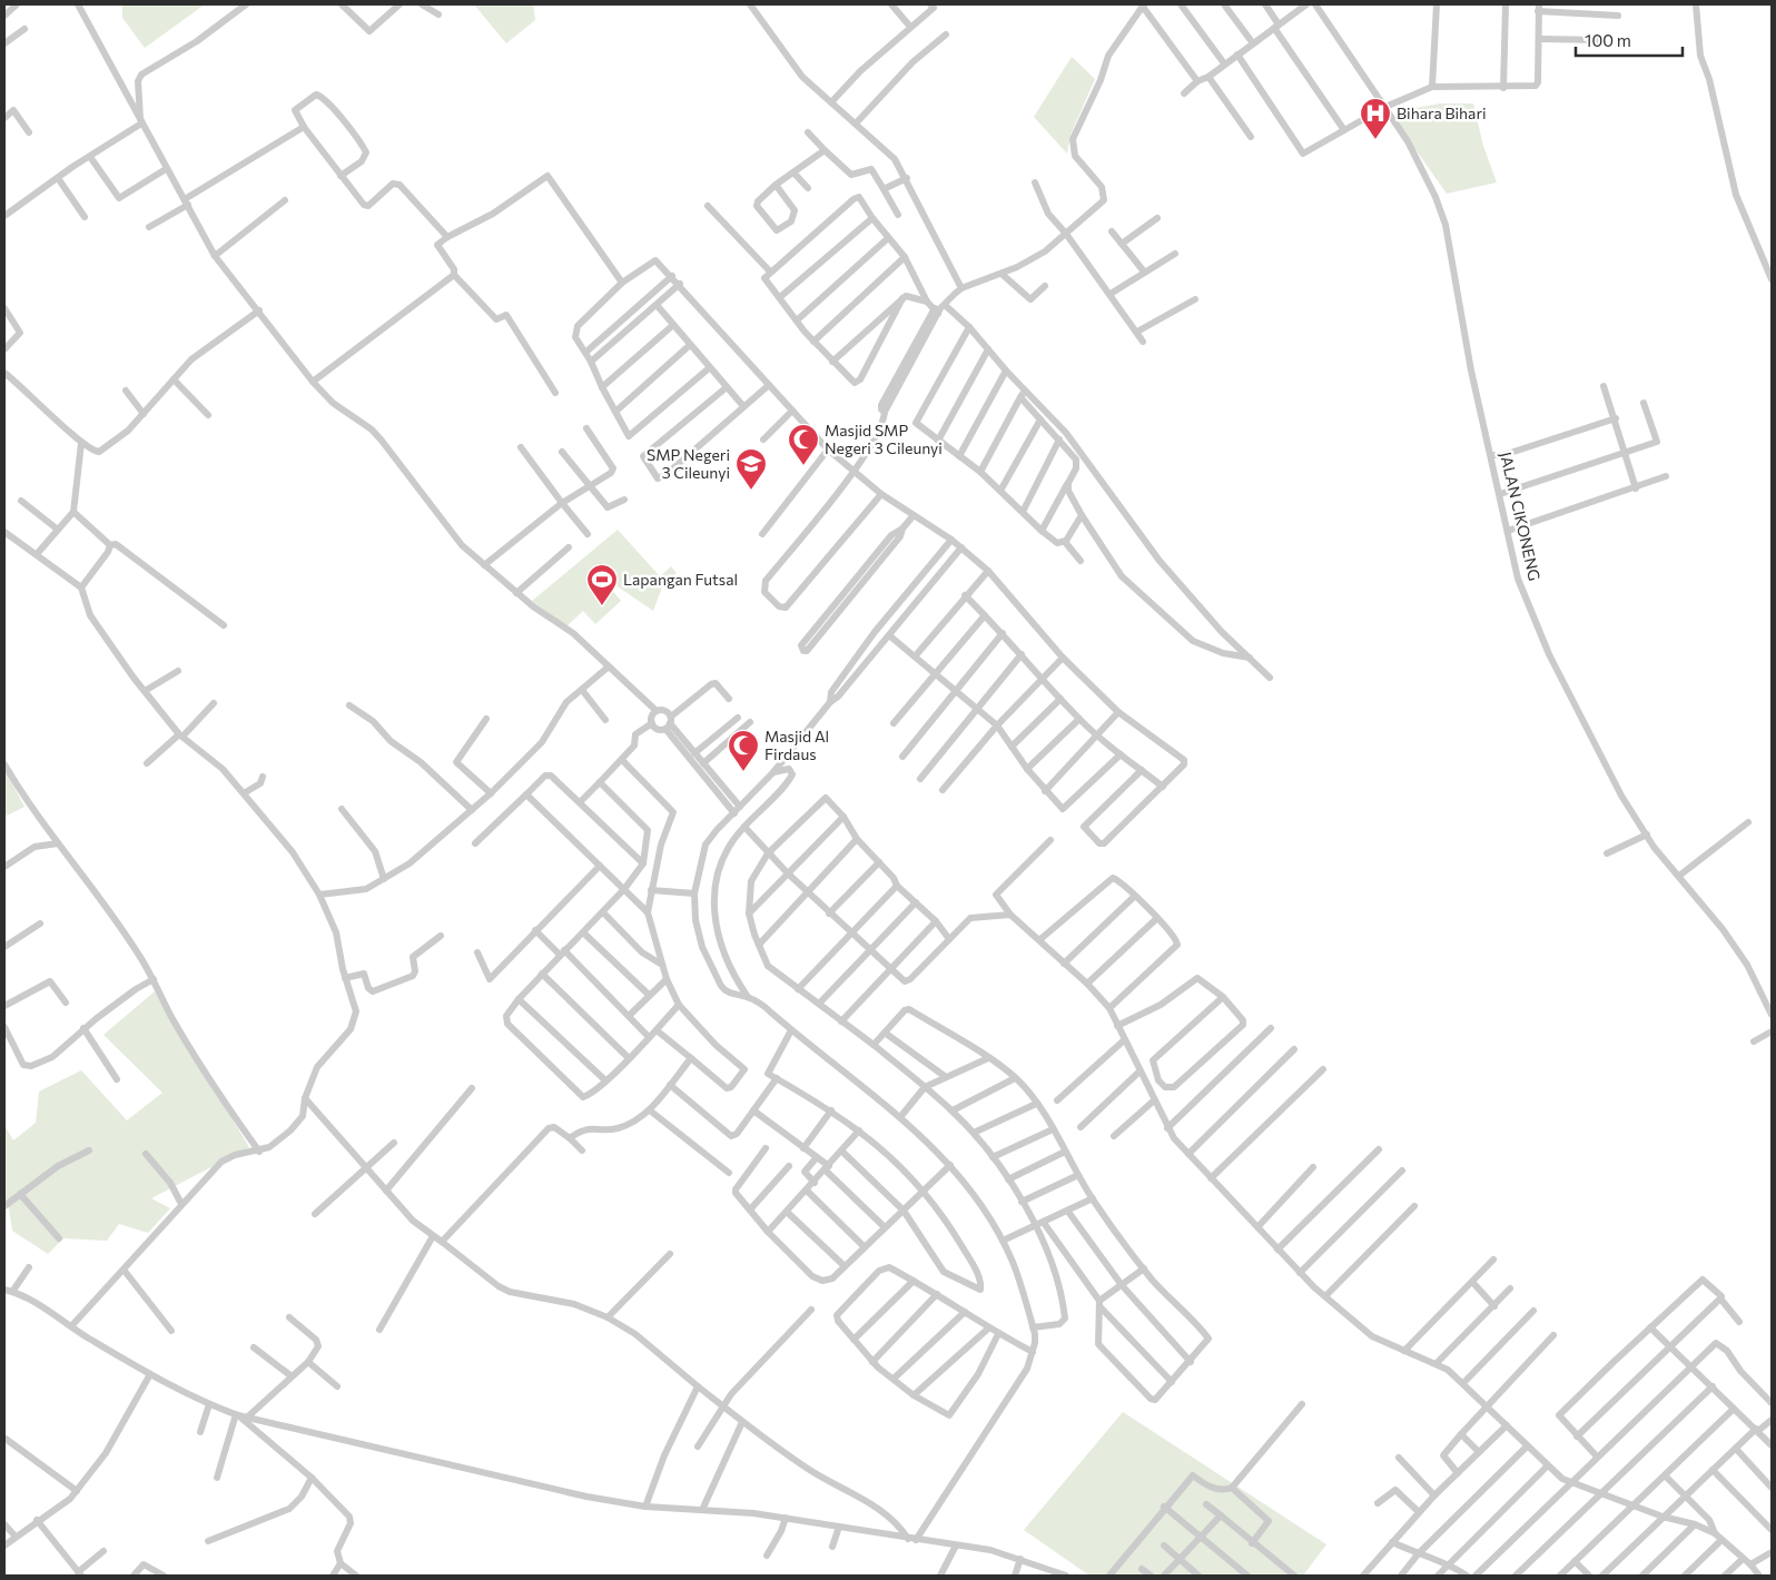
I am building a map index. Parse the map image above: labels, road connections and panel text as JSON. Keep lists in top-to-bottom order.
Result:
{
  "streets": {
    "street": ["JALAN CIKONENG"]
  },
  "places": {
    "hospital": ["Bihara Bihari"],
    "mosque": ["Masjid SMP Negeri 3 Cileunyi", "Masjid Al Firdaus"],
    "school or university": ["SMP Negeri 3 Cileunyi"],
    "sports": ["Lapangan Futsal"]
  },
  "scale_bar": "100 m"
}
